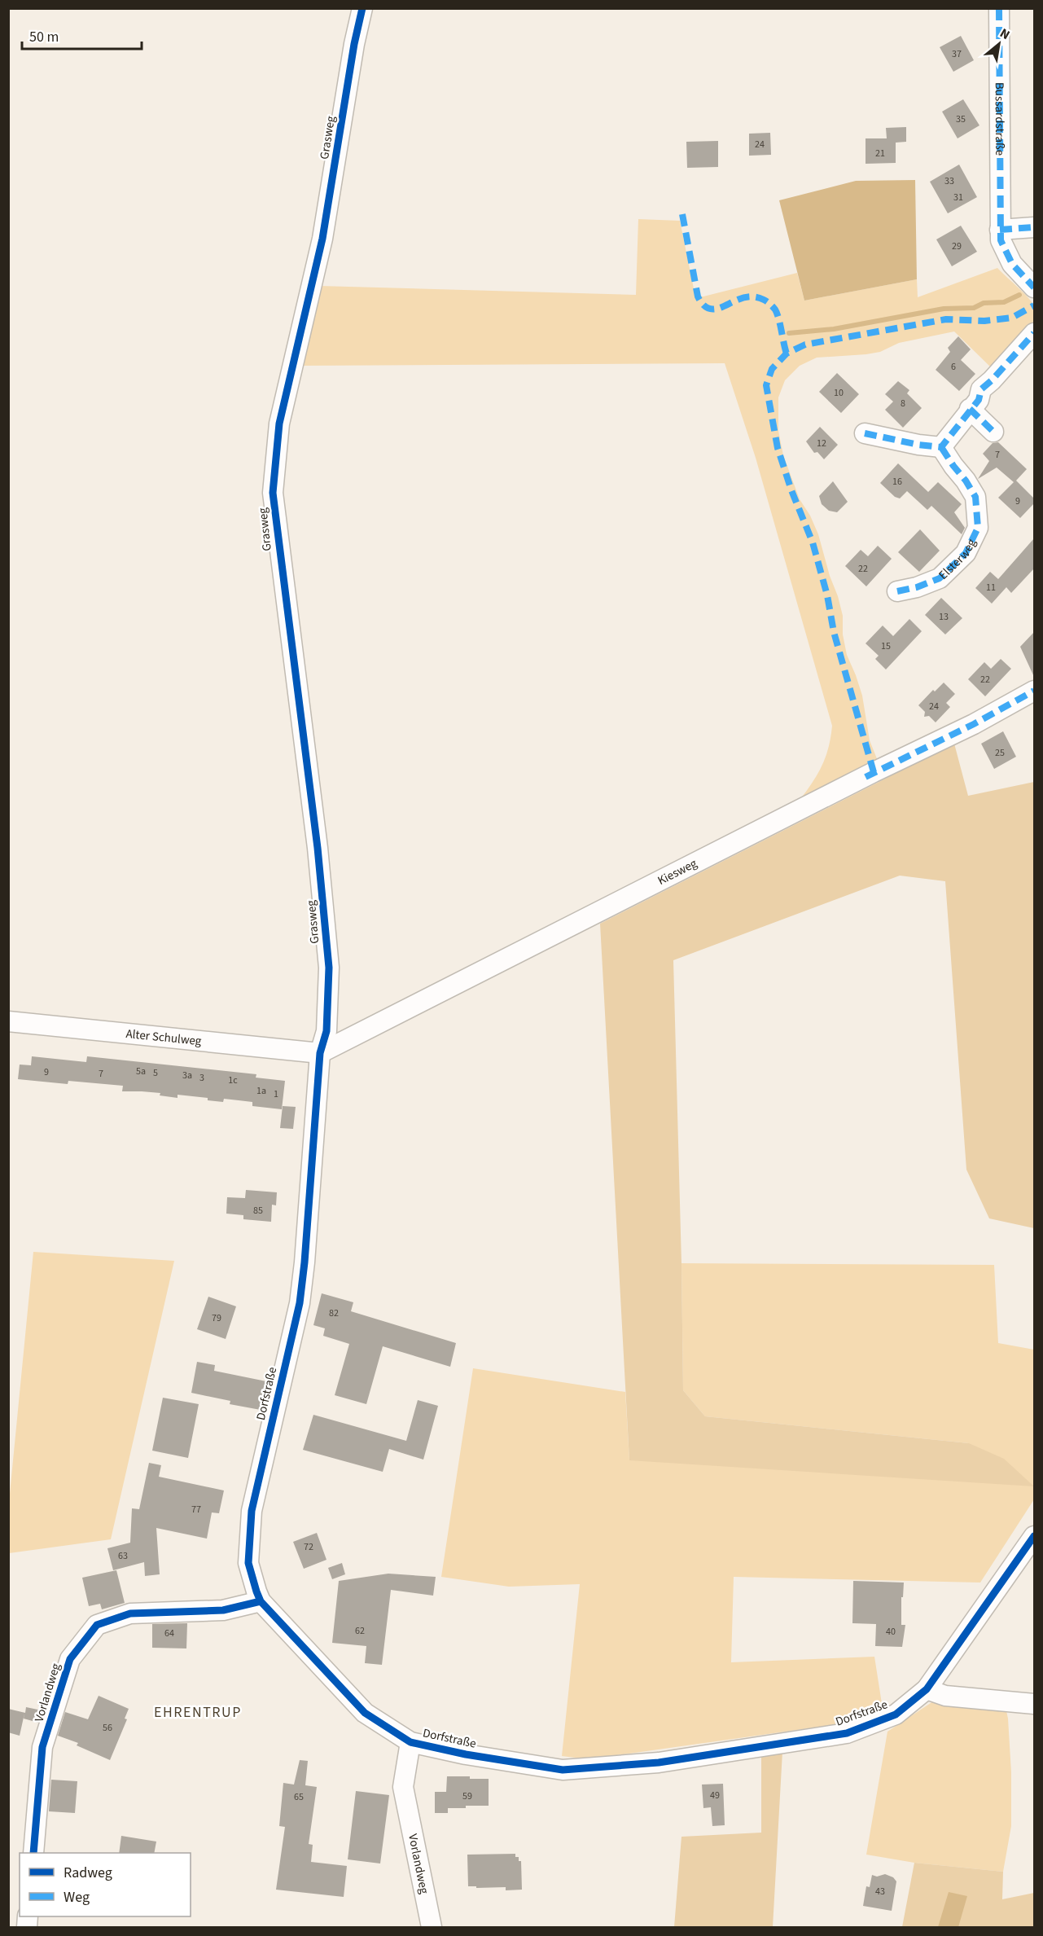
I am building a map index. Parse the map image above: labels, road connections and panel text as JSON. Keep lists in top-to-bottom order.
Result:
{
  "streets": {
    "street": [
      "Bussardstraße",
      "Grasweg",
      "Elsterweg",
      "Kiesweg",
      "Alter Schulweg",
      "Dorfstraße",
      "Vorlandweg"
    ]
  },
  "crossings": [
    ["Grasweg", "Kiesweg"],
    ["Grasweg", "Alter Schulweg"],
    ["Grasweg", "Dorfstraße"],
    ["Kiesweg", "Alter Schulweg"],
    ["Kiesweg", "Dorfstraße"],
    ["Alter Schulweg", "Dorfstraße"],
    ["Dorfstraße", "Vorlandweg"]
  ],
  "districts": ["EHRENTRUP"],
  "house_numbers": [
    "37",
    "35",
    "24",
    "21",
    "33",
    "31",
    "29",
    "6",
    "10",
    "8",
    "12",
    "7",
    "16",
    "9",
    "22",
    "11",
    "13",
    "15",
    "22",
    "24",
    "25",
    "5a",
    "9",
    "5",
    "7",
    "3a",
    "3",
    "1c",
    "1a",
    "1",
    "85",
    "82",
    "79",
    "77",
    "72",
    "63",
    "62",
    "40",
    "64",
    "56",
    "49",
    "59",
    "65",
    "43"
  ],
  "legend": ["Radweg", "Weg"],
  "scale_bar": "50 m",
  "north": "top right"
}
